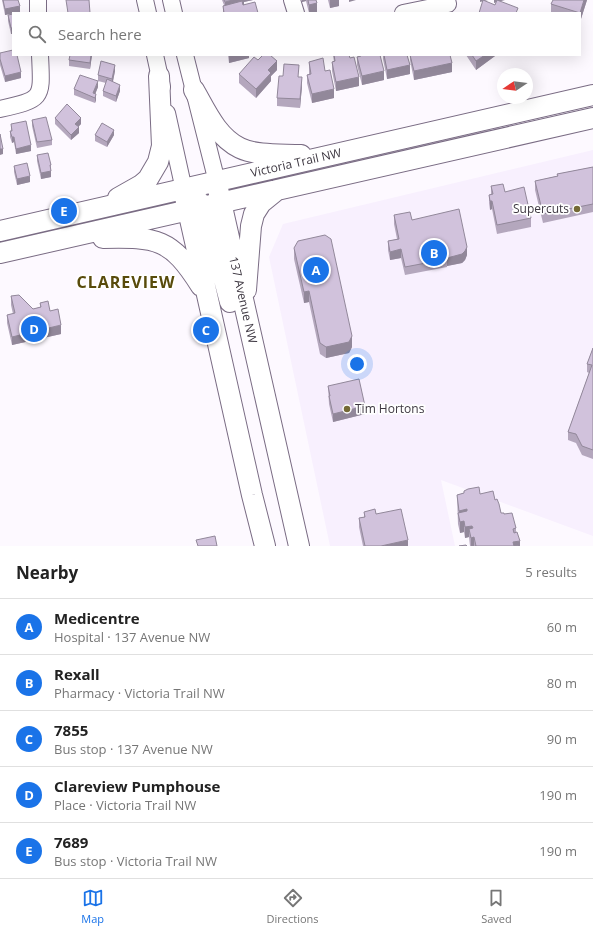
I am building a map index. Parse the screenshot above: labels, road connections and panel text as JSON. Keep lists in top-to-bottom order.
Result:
{
  "streets": {
    "main road": ["Victoria Trail NW", "137 Avenue NW"]
  },
  "crossings": [
    ["Victoria Trail NW", "137 Avenue NW"]
  ],
  "districts": ["CLAREVIEW"],
  "places": ["Supercuts", "Tim Hortons"],
  "north": "left",
  "page": {
    "search": "Search here",
    "pins": [
      "E",
      "B",
      "A",
      "D",
      "C"
    ],
    "heading": ["Nearby", "5 results"],
    "list": [
      {
        "mark": "A",
        "name": "Medicentre",
        "note": "Hospital · 137 Avenue NW",
        "value": "60 m"
      },
      {
        "mark": "B",
        "name": "Rexall",
        "note": "Pharmacy · Victoria Trail NW",
        "value": "80 m"
      },
      {
        "mark": "C",
        "name": "7855",
        "note": "Bus stop · 137 Avenue NW",
        "value": "90 m"
      },
      {
        "mark": "D",
        "name": "Clareview Pumphouse",
        "note": "Place · Victoria Trail NW",
        "value": "190 m"
      },
      {
        "mark": "E",
        "name": "7689",
        "note": "Bus stop · Victoria Trail NW",
        "value": "190 m"
      }
    ],
    "nav": ["Map", "Directions", "Saved"]
  }
}
